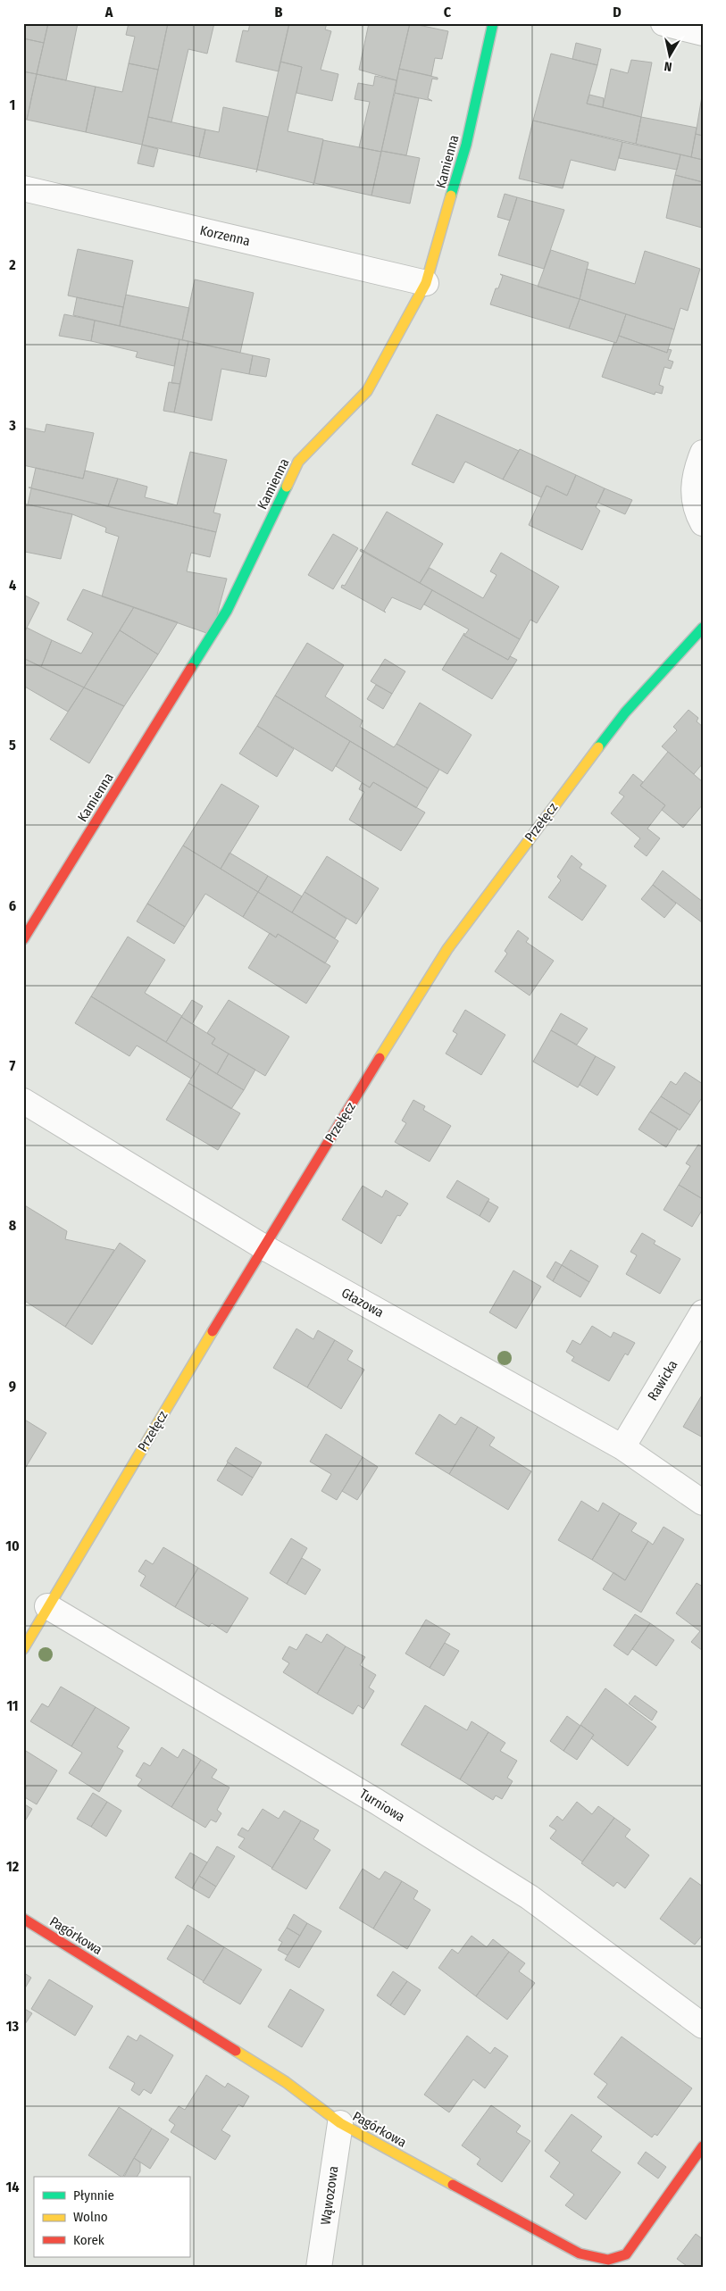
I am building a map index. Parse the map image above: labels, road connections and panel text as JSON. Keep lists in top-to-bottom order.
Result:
{
  "streets": {
    "street": [
      "Kamienna",
      "Korzenna",
      "Przełęcz",
      "Głazowa",
      "Rawicka",
      "Turniowa",
      "Pagórkowa",
      "Wąwozowa"
    ]
  },
  "crossings": [
    ["Kamienna", "Korzenna"],
    ["Przełęcz", "Głazowa"],
    ["Przełęcz", "Turniowa"],
    ["Głazowa", "Rawicka"],
    ["Pagórkowa", "Wąwozowa"]
  ],
  "legend": ["Płynnie", "Wolno", "Korek"],
  "north": "bottom",
  "grid": {
    "columns": [
      "A",
      "B",
      "C",
      "D"
    ],
    "rows": [
      "1",
      "2",
      "3",
      "4",
      "5",
      "6",
      "7",
      "8",
      "9",
      "10",
      "11",
      "12",
      "13",
      "14"
    ]
  }
}
